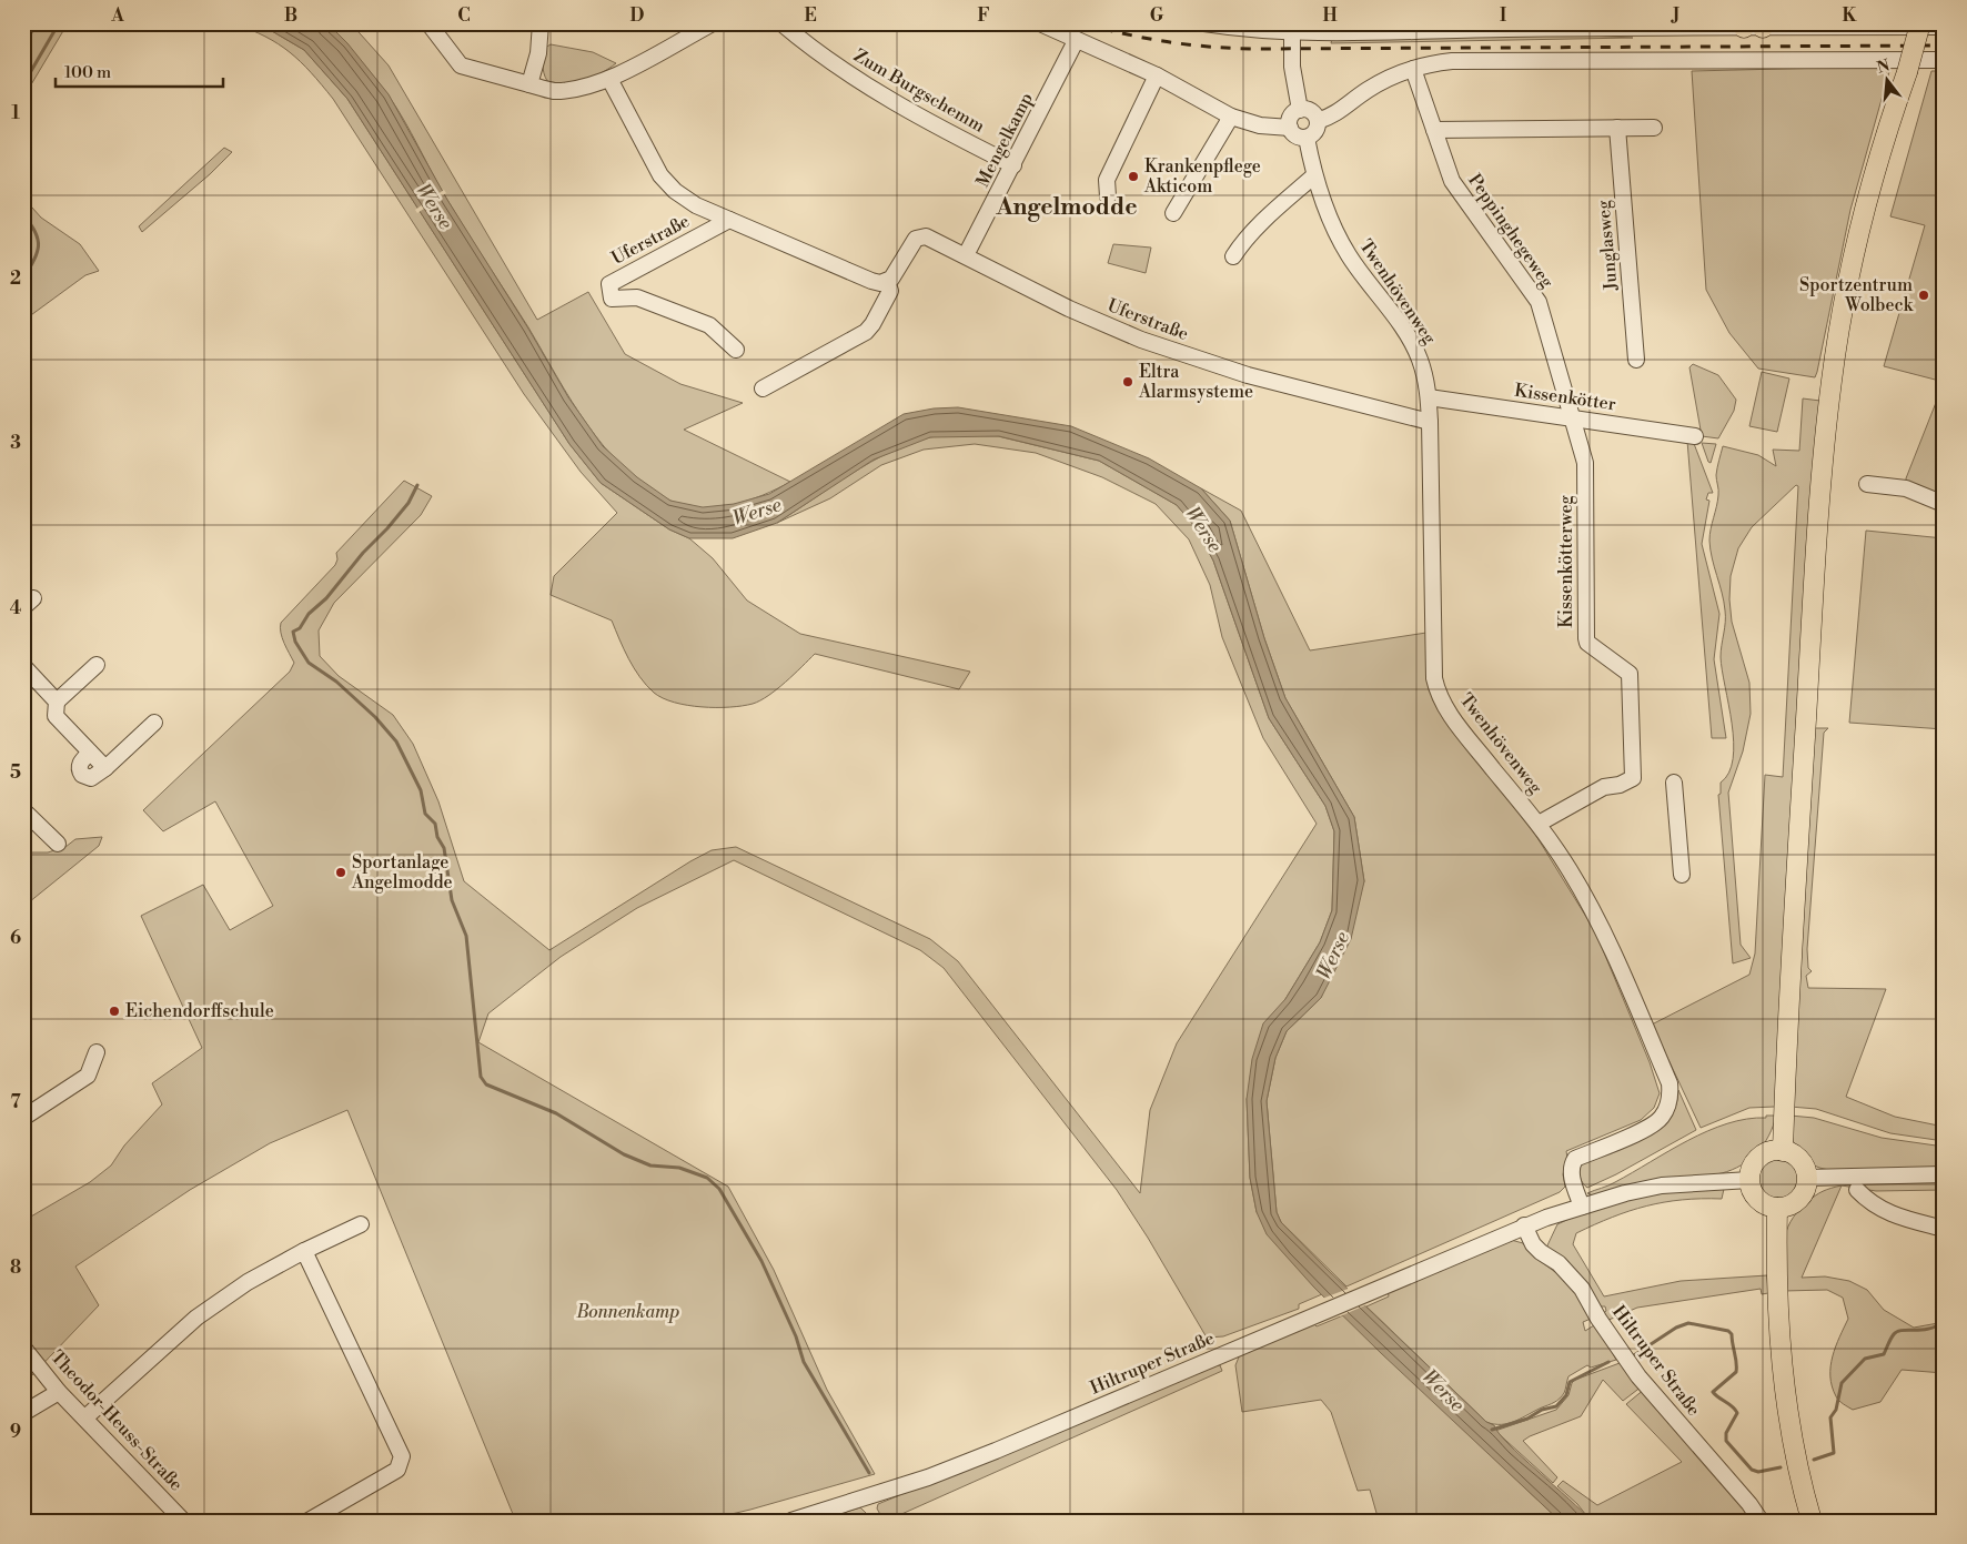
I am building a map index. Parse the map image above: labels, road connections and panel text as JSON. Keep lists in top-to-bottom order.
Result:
{
  "streets": {
    "street": [
      "Zum Burgschemm",
      "Mengelkamp",
      "Peppinghegeweg",
      "Uferstraße",
      "Junglasweg",
      "Twenhövenweg",
      "Kissenkötter",
      "Kissenkötterweg",
      "Hiltruper Straße",
      "Theodor-Heuss-Straße"
    ]
  },
  "crossings": [
    ["Zum Burgschemm", "Mengelkamp"],
    ["Mengelkamp", "Uferstraße"],
    ["Peppinghegeweg", "Kissenkötter"],
    ["Peppinghegeweg", "Kissenkötterweg"],
    ["Uferstraße", "Twenhövenweg"],
    ["Twenhövenweg", "Kissenkötter"],
    ["Twenhövenweg", "Kissenkötterweg"],
    ["Twenhövenweg", "Hiltruper Straße"],
    ["Kissenkötter", "Kissenkötterweg"]
  ],
  "districts": ["Angelmodde"],
  "water": ["Werse"],
  "parks": ["Bonnenkamp"],
  "places": [
    "Krankenpflege Akticom",
    "Sportzentrum Wolbeck",
    "Eltra Alarmsysteme",
    "Sportanlage Angelmodde",
    "Eichendorffschule"
  ],
  "scale_bar": "100 m",
  "north": "top",
  "grid": {
    "columns": [
      "A",
      "B",
      "C",
      "D",
      "E",
      "F",
      "G",
      "H",
      "I",
      "J",
      "K"
    ],
    "rows": [
      "1",
      "2",
      "3",
      "4",
      "5",
      "6",
      "7",
      "8",
      "9"
    ]
  }
}
